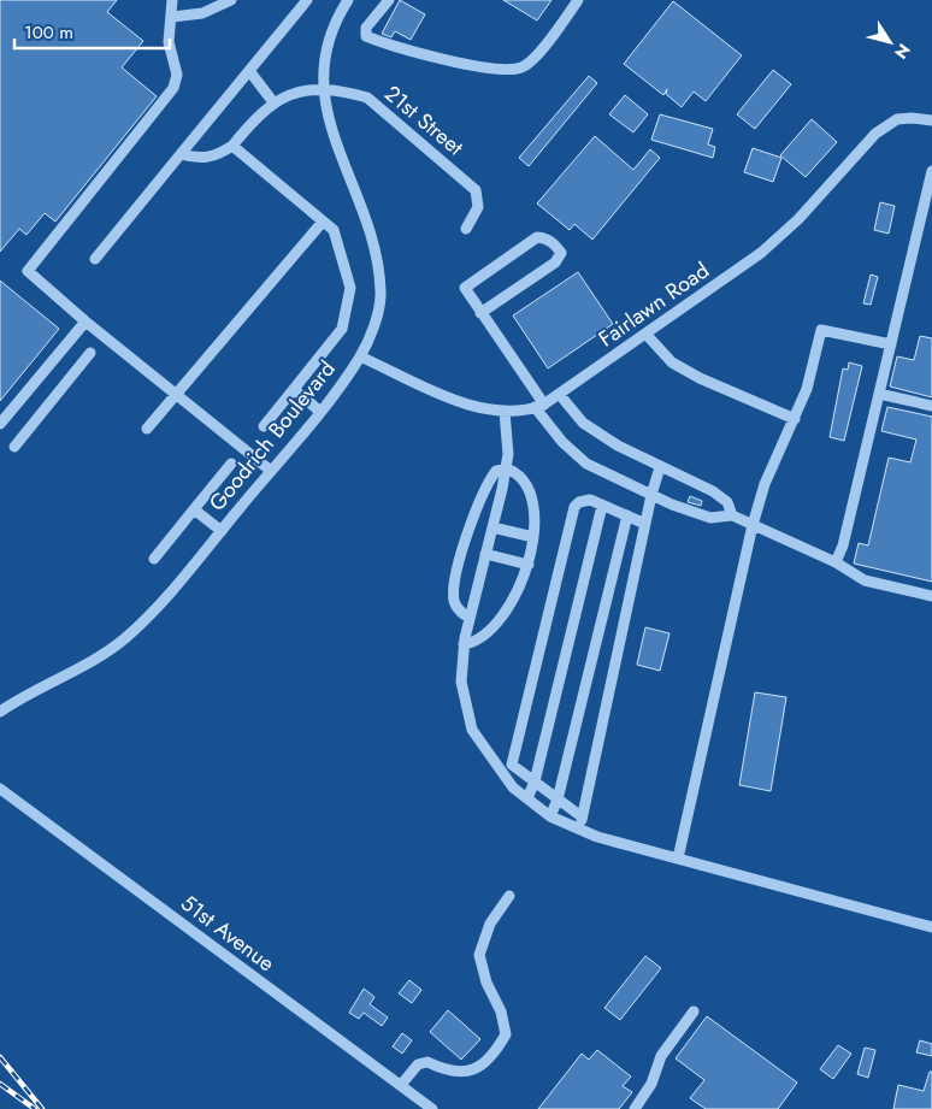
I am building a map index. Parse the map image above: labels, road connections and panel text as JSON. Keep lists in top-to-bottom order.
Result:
{
  "streets": {
    "street": [
      "21st Street",
      "Fairlawn Road",
      "Goodrich Boulevard",
      "51st Avenue"
    ]
  },
  "crossings": [
    ["21st Street", "Goodrich Boulevard"],
    ["Fairlawn Road", "Goodrich Boulevard"]
  ],
  "scale_bar": "100 m",
  "north": "bottom right"
}
